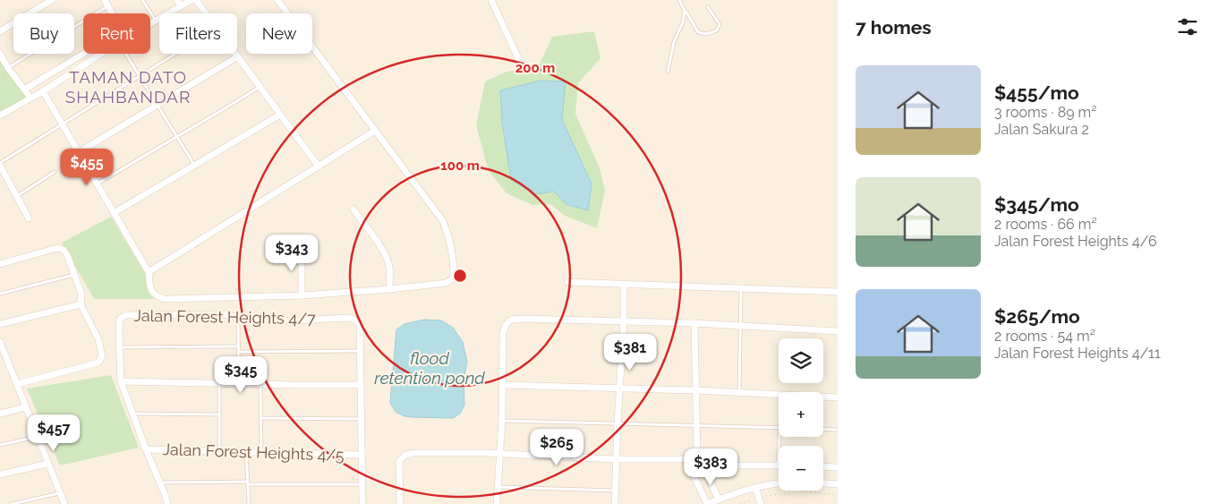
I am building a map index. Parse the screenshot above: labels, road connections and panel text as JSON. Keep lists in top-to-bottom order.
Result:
{
  "streets": {
    "street": ["Jalan Forest Heights 4/7", "Jalan Forest Heights 4/5"]
  },
  "districts": ["TAMAN DATO SHAHBANDAR"],
  "water": ["flood retention pond"],
  "page": {
    "heading": "7 homes",
    "chip": [
      "Buy",
      "Rent",
      "Filters",
      "New"
    ],
    "list": [
      {
        "name": "$455/mo",
        "note": "3 rooms · 89 m² · Jalan Sakura 2"
      },
      {
        "name": "$345/mo",
        "note": "2 rooms · 66 m² · Jalan Forest Heights 4/6"
      },
      {
        "name": "$265/mo",
        "note": "2 rooms · 54 m² · Jalan Forest Heights 4/11"
      }
    ],
    "price": [
      "$455",
      "$343",
      "$381",
      "$345",
      "$457",
      "$265",
      "$383"
    ],
    "map_buttons": ["+", "−"]
  },
  "rings": ["200 m", "100 m"]
}
